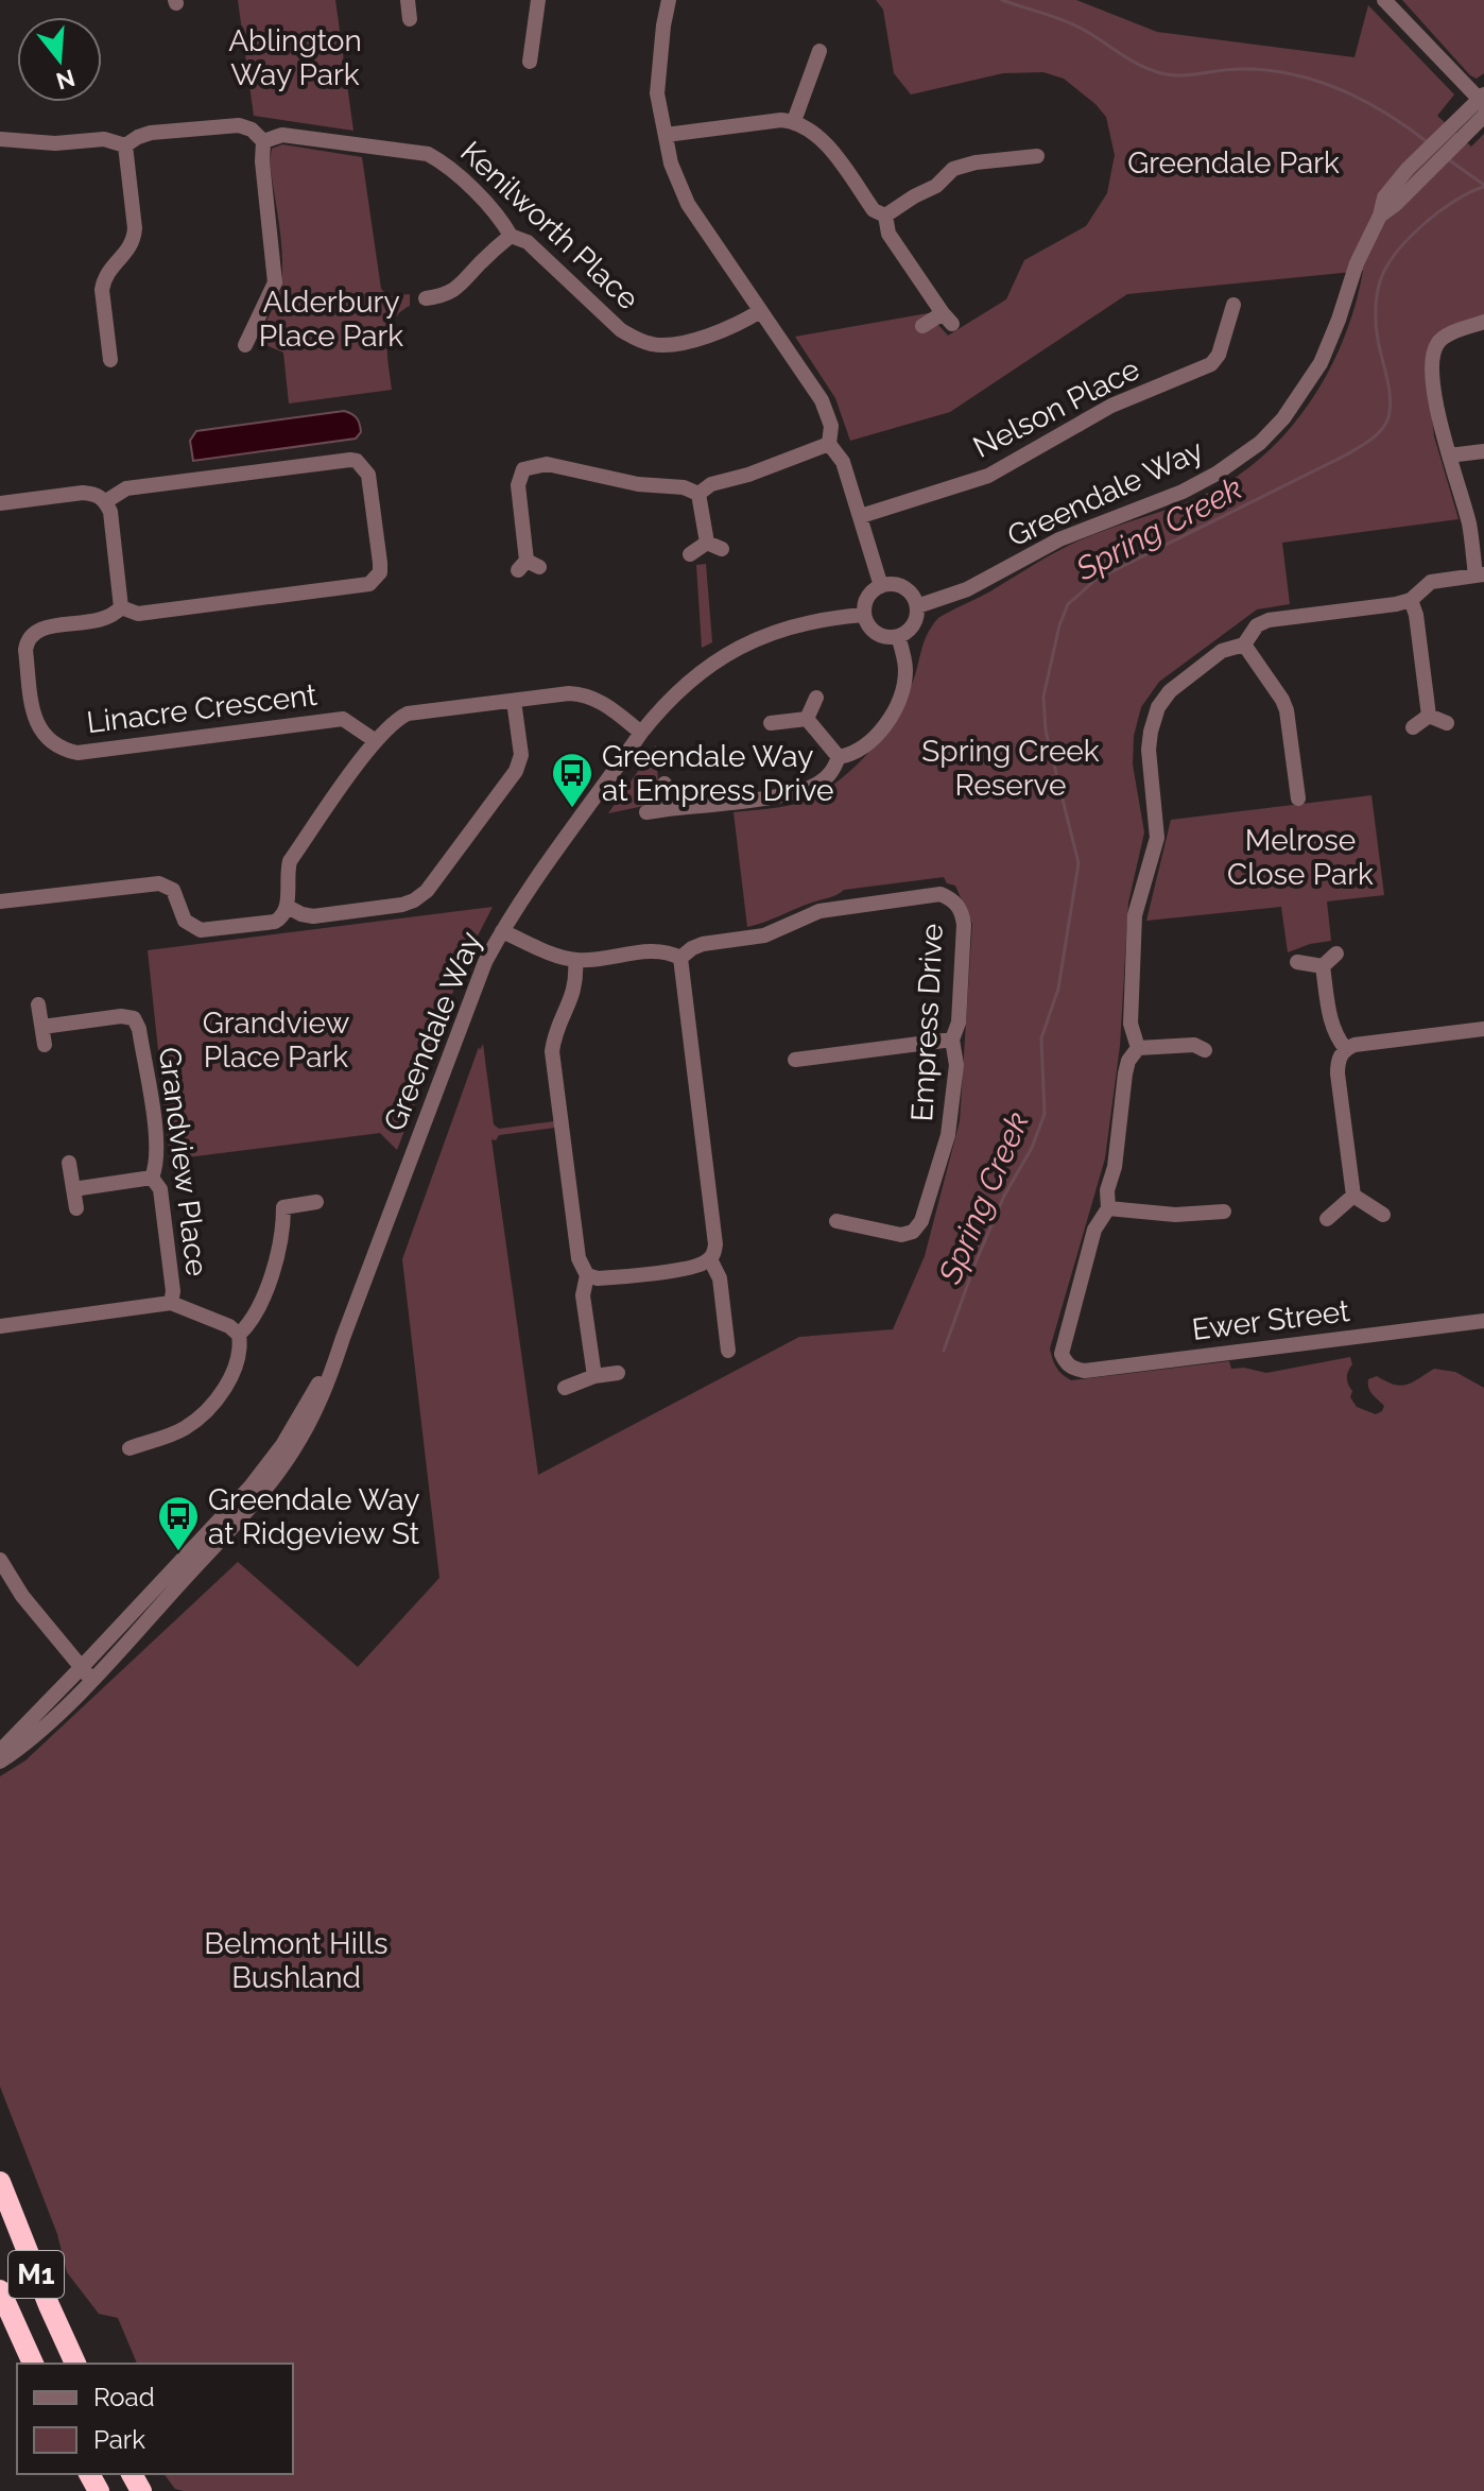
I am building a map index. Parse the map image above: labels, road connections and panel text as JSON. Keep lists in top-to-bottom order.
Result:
{
  "streets": {
    "highway": ["M1"],
    "street": [
      "Kenilworth Place",
      "Nelson Place",
      "Greendale Way",
      "Linacre Crescent",
      "Empress Drive",
      "Grandview Place",
      "Ewer Street"
    ]
  },
  "water": ["Spring Creek"],
  "parks": [
    "Ablington Way Park",
    "Greendale Park",
    "Alderbury Place Park",
    "Spring Creek Reserve",
    "Melrose Close Park",
    "Grandview Place Park",
    "Belmont Hills Bushland"
  ],
  "places": {
    "bus stop": ["Greendale Way at Empress Drive", "Greendale Way at Ridgeview St"]
  },
  "legend": ["Road", "Park"],
  "north": "bottom"
}
